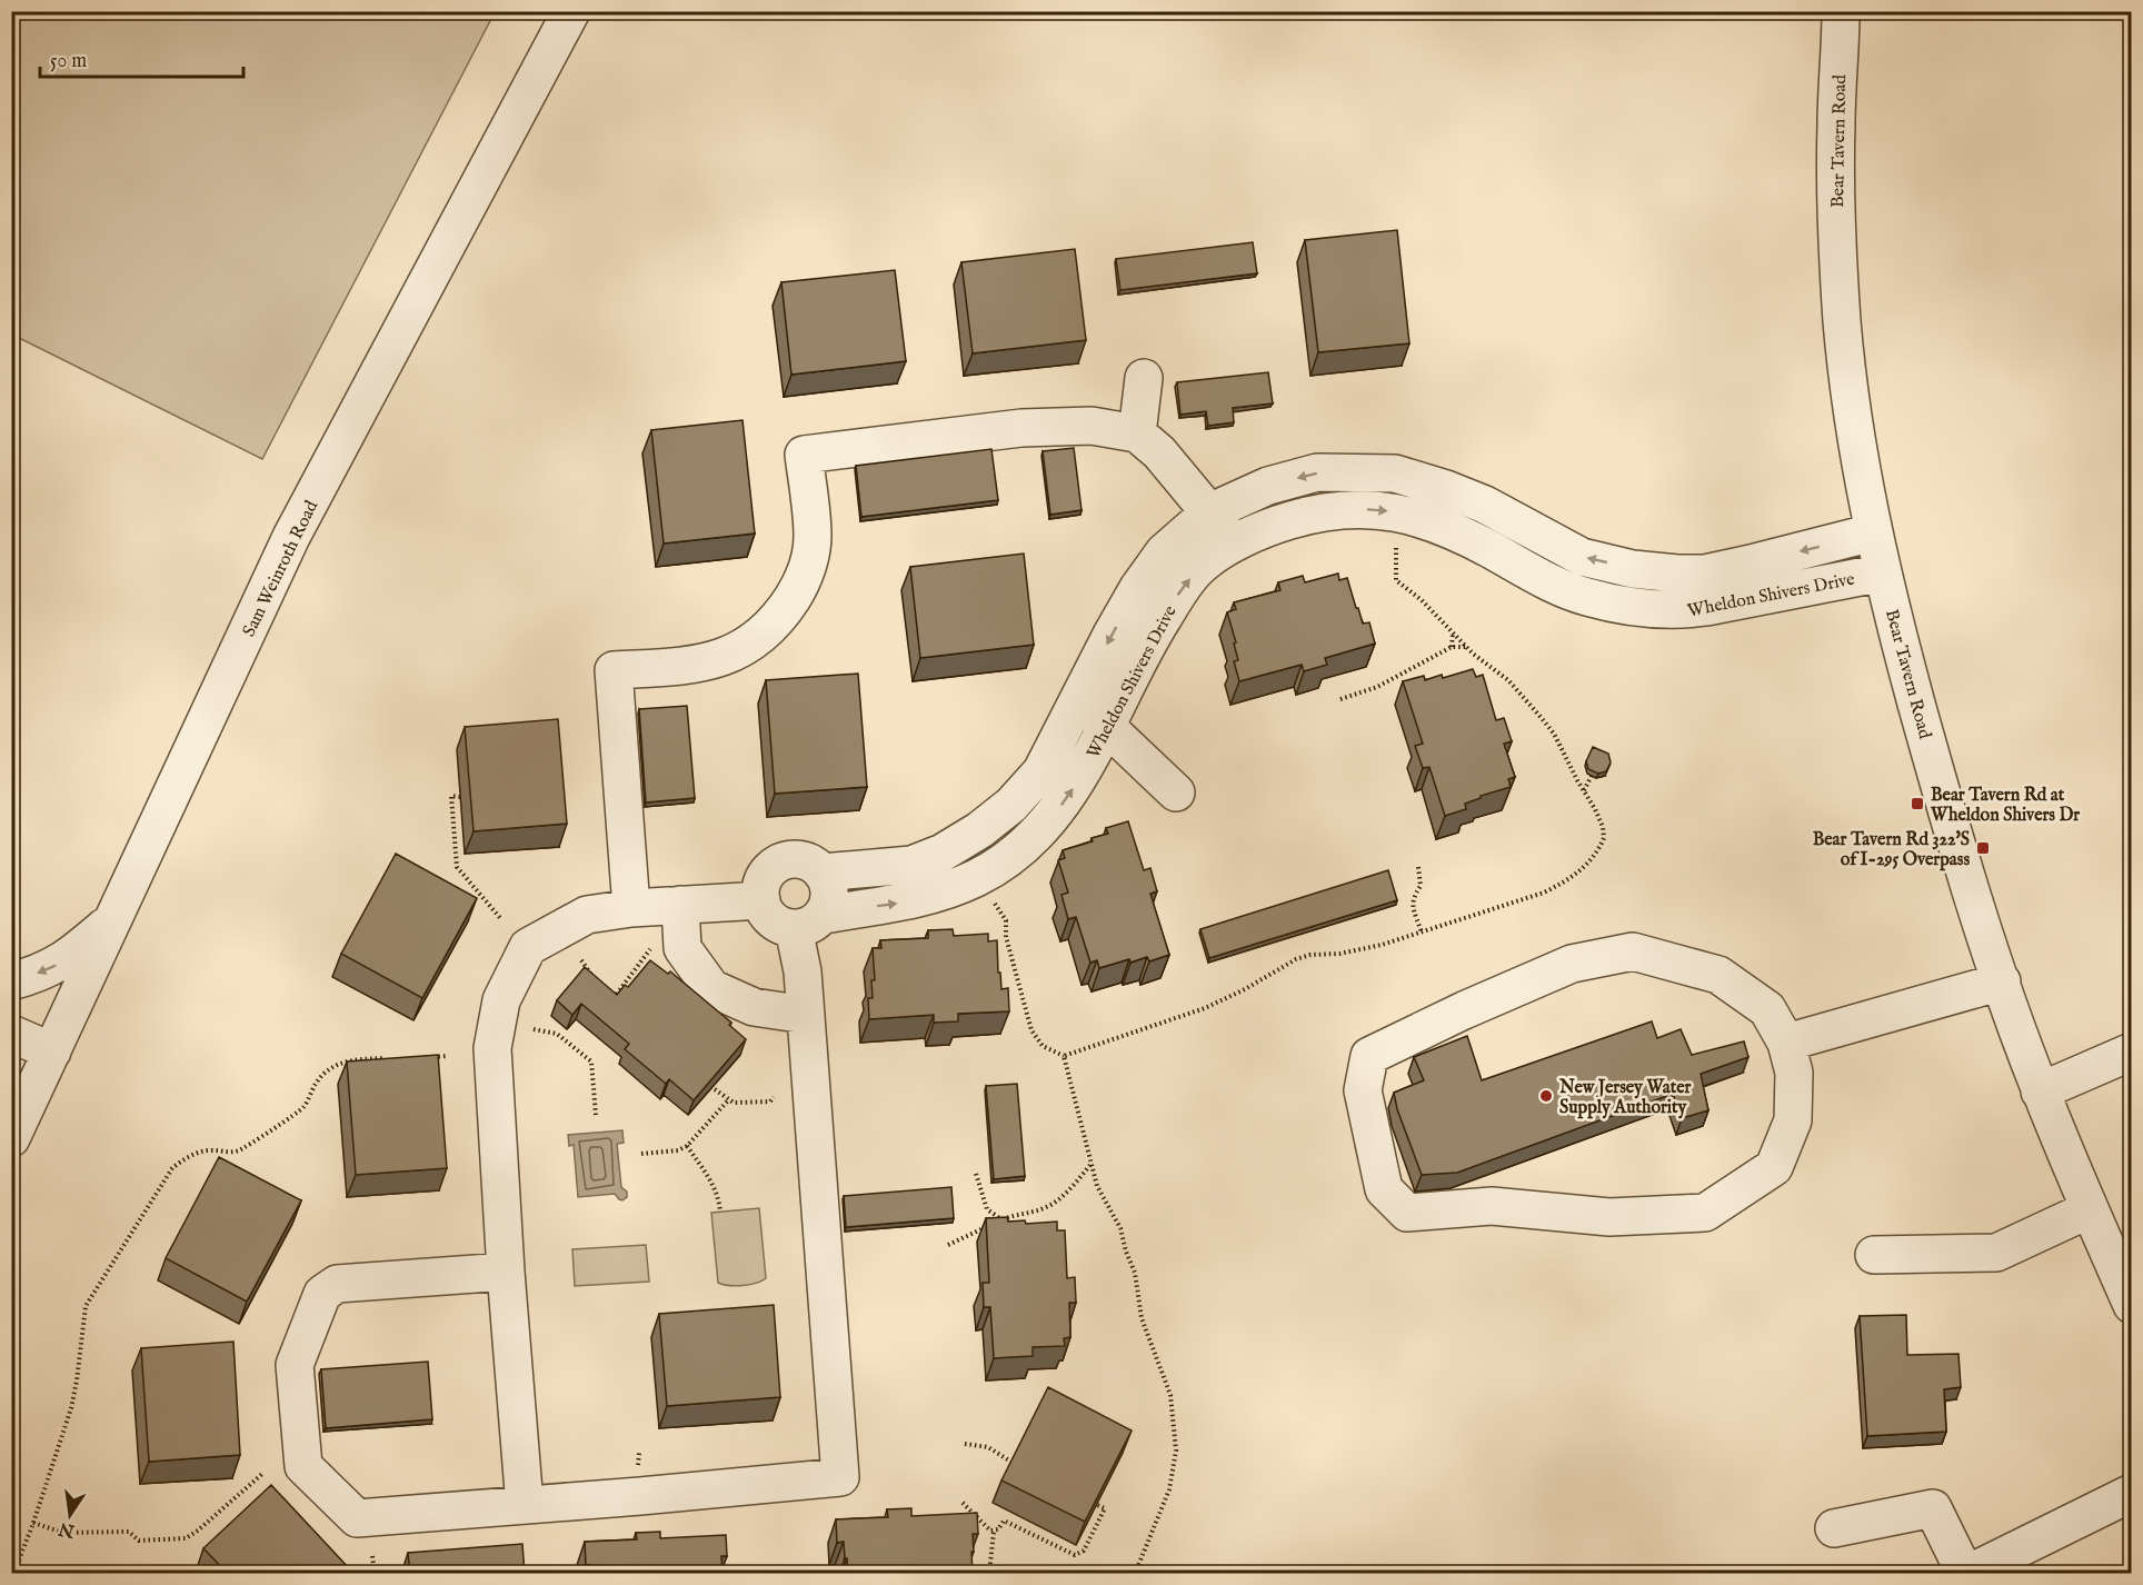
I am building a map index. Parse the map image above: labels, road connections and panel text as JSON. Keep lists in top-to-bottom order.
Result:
{
  "streets": {
    "street": ["Bear Tavern Road", "Sam Weinroth Road", "Wheldon Shivers Drive"]
  },
  "crossings": [
    ["Bear Tavern Road", "Wheldon Shivers Drive"]
  ],
  "places": {
    "transit": ["Bear Tavern Rd at Wheldon Shivers Dr", "Bear Tavern Rd 322'S of I-295 Overpass"],
    "other": ["New Jersey Water Supply Authority"]
  },
  "scale_bar": "50 m",
  "north": "bottom"
}
